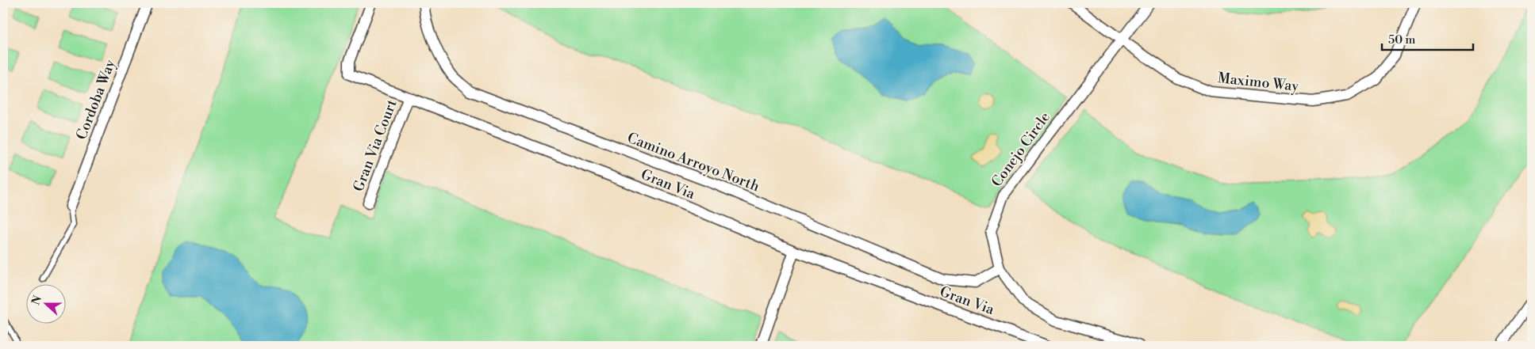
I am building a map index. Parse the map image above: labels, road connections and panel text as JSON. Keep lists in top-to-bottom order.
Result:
{
  "streets": {
    "street": [
      "Maximo Way",
      "Cordoba Way",
      "Gran Via Court",
      "Conejo Circle",
      "Camino Arroyo North",
      "Gran Via"
    ]
  },
  "crossings": [
    ["Maximo Way", "Conejo Circle"],
    ["Gran Via Court", "Gran Via"],
    ["Conejo Circle", "Camino Arroyo North"]
  ],
  "scale_bar": "50 m",
  "north": "left"
}
